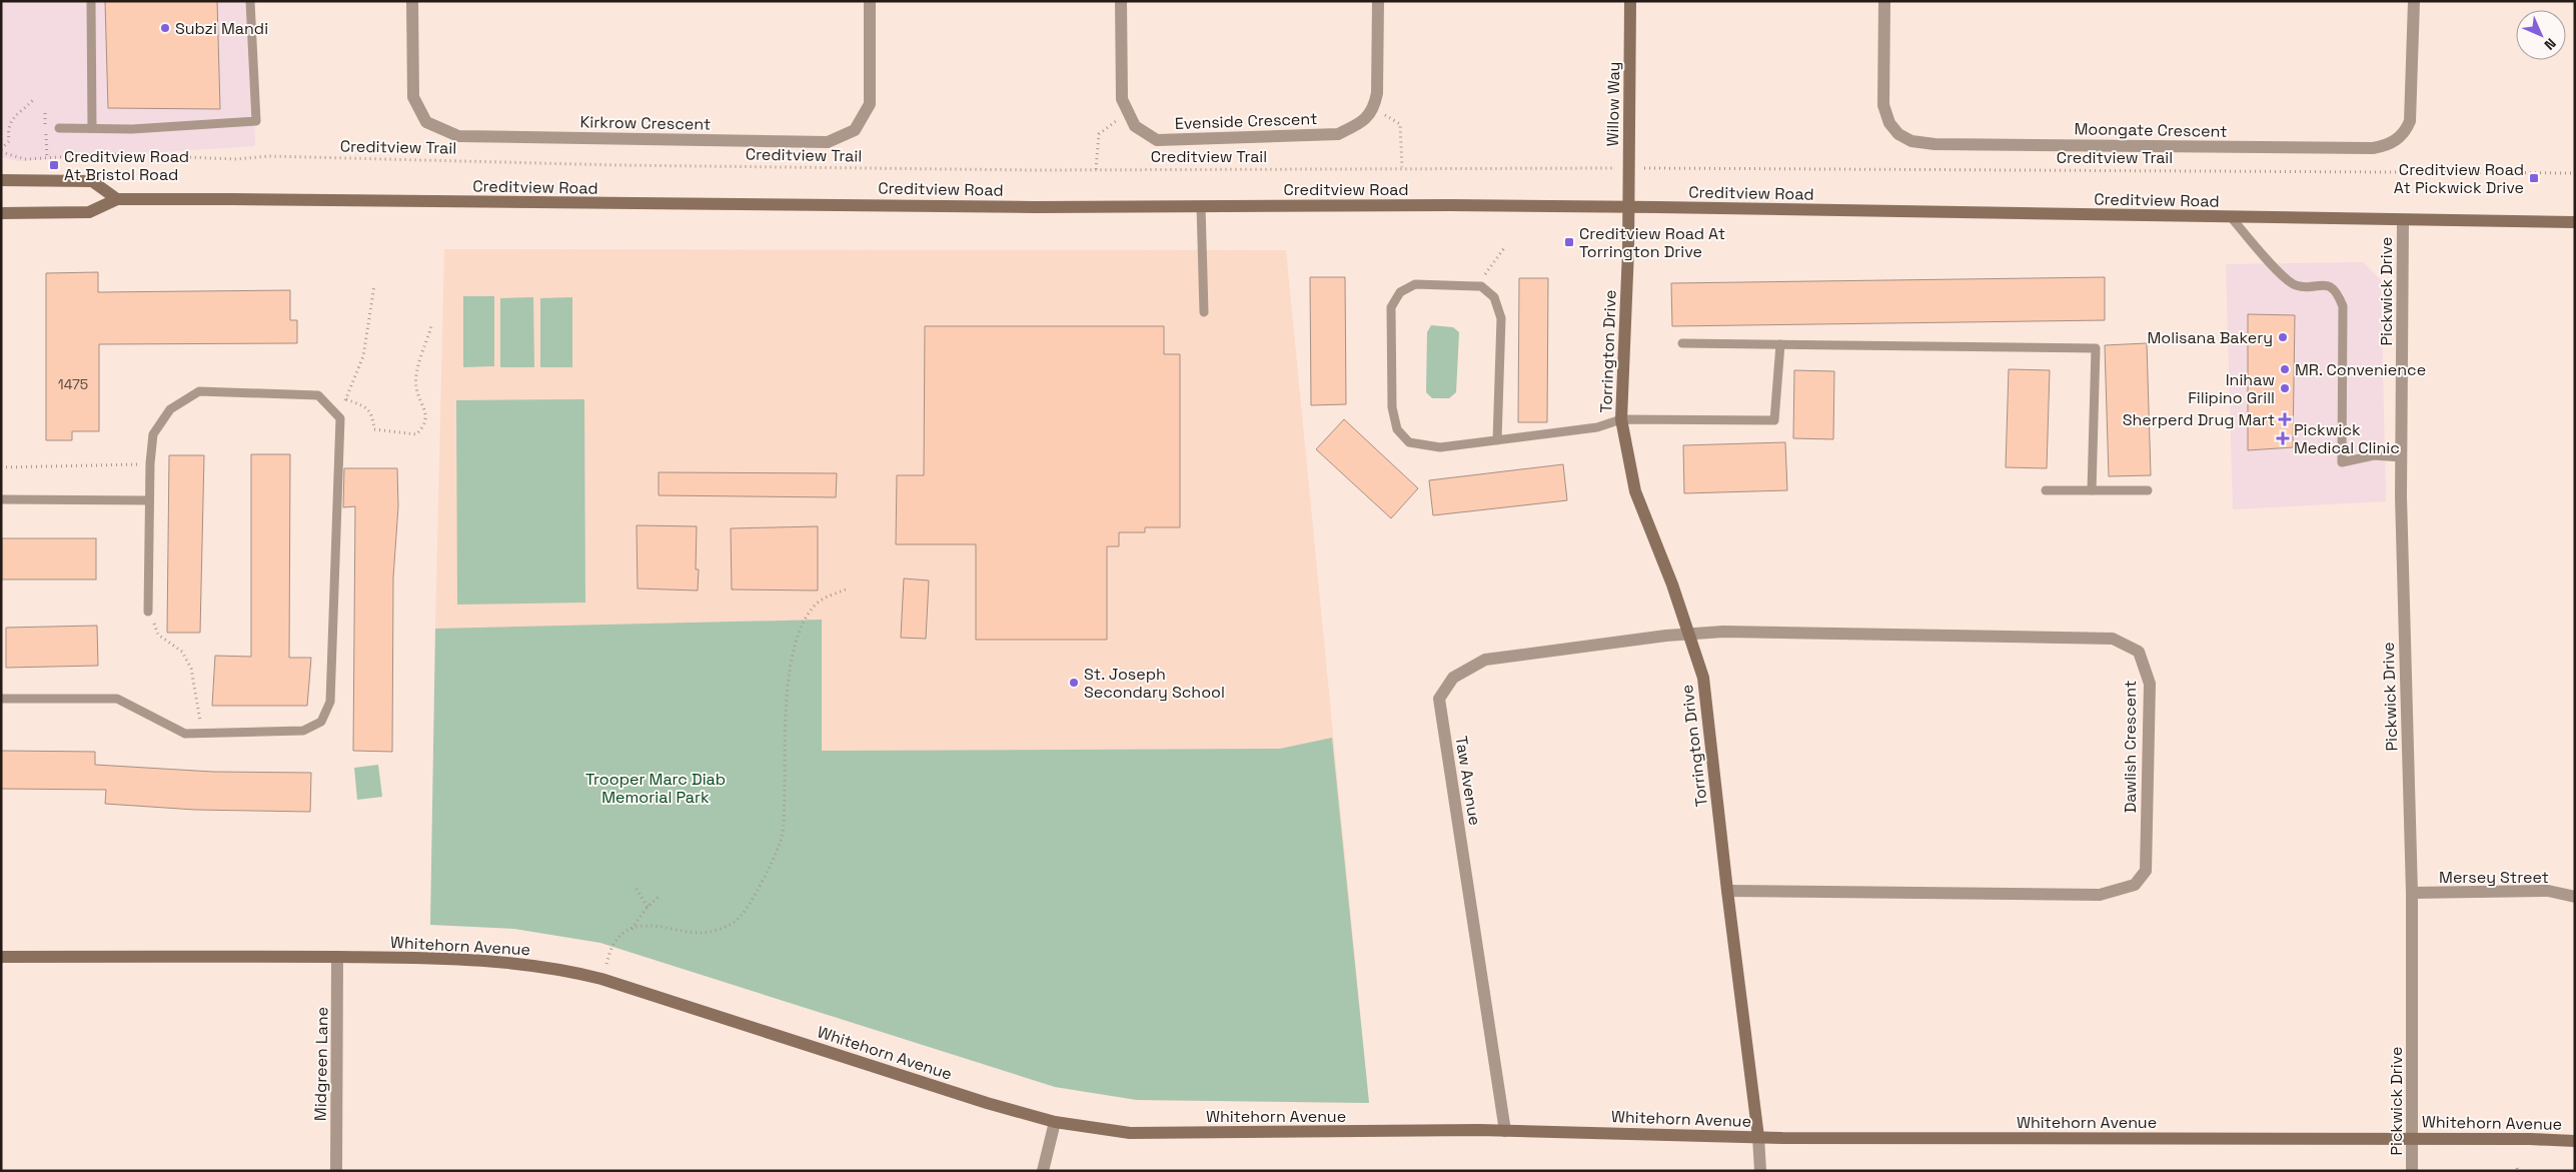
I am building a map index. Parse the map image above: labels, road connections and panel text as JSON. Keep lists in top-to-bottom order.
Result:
{
  "streets": {
    "street": [
      "Willow Way",
      "Evenside Crescent",
      "Kirkrow Crescent",
      "Moongate Crescent",
      "Creditview Road",
      "Pickwick Drive",
      "Torrington Drive",
      "Dawlish Crescent",
      "Taw Avenue",
      "Mersey Street",
      "Whitehorn Avenue",
      "Midgreen Lane"
    ],
    "path": ["Creditview Trail"]
  },
  "crossings": [
    ["Willow Way", "Creditview Road"],
    ["Willow Way", "Torrington Drive"],
    ["Creditview Road", "Pickwick Drive"],
    ["Creditview Road", "Torrington Drive"],
    ["Pickwick Drive", "Mersey Street"],
    ["Pickwick Drive", "Whitehorn Avenue"],
    ["Torrington Drive", "Dawlish Crescent"],
    ["Torrington Drive", "Taw Avenue"],
    ["Torrington Drive", "Whitehorn Avenue"],
    ["Dawlish Crescent", "Taw Avenue"],
    ["Taw Avenue", "Whitehorn Avenue"],
    ["Whitehorn Avenue", "Midgreen Lane"]
  ],
  "parks": ["Trooper Marc Diab Memorial Park"],
  "places": {
    "other": [
      "Subzi Mandi",
      "Molisana Bakery",
      "MR. Convenience",
      "Inihaw Filipino Grill",
      "St. Joseph Secondary School"
    ],
    "transit": ["Creditview Road At Bristol Road", "Creditview Road At Pickwick Drive", "Creditview Road At Torrington Drive"],
    "health": ["Sherperd Drug Mart", "Pickwick Medical Clinic"]
  },
  "house_numbers": ["1475"],
  "north": "bottom right"
}
